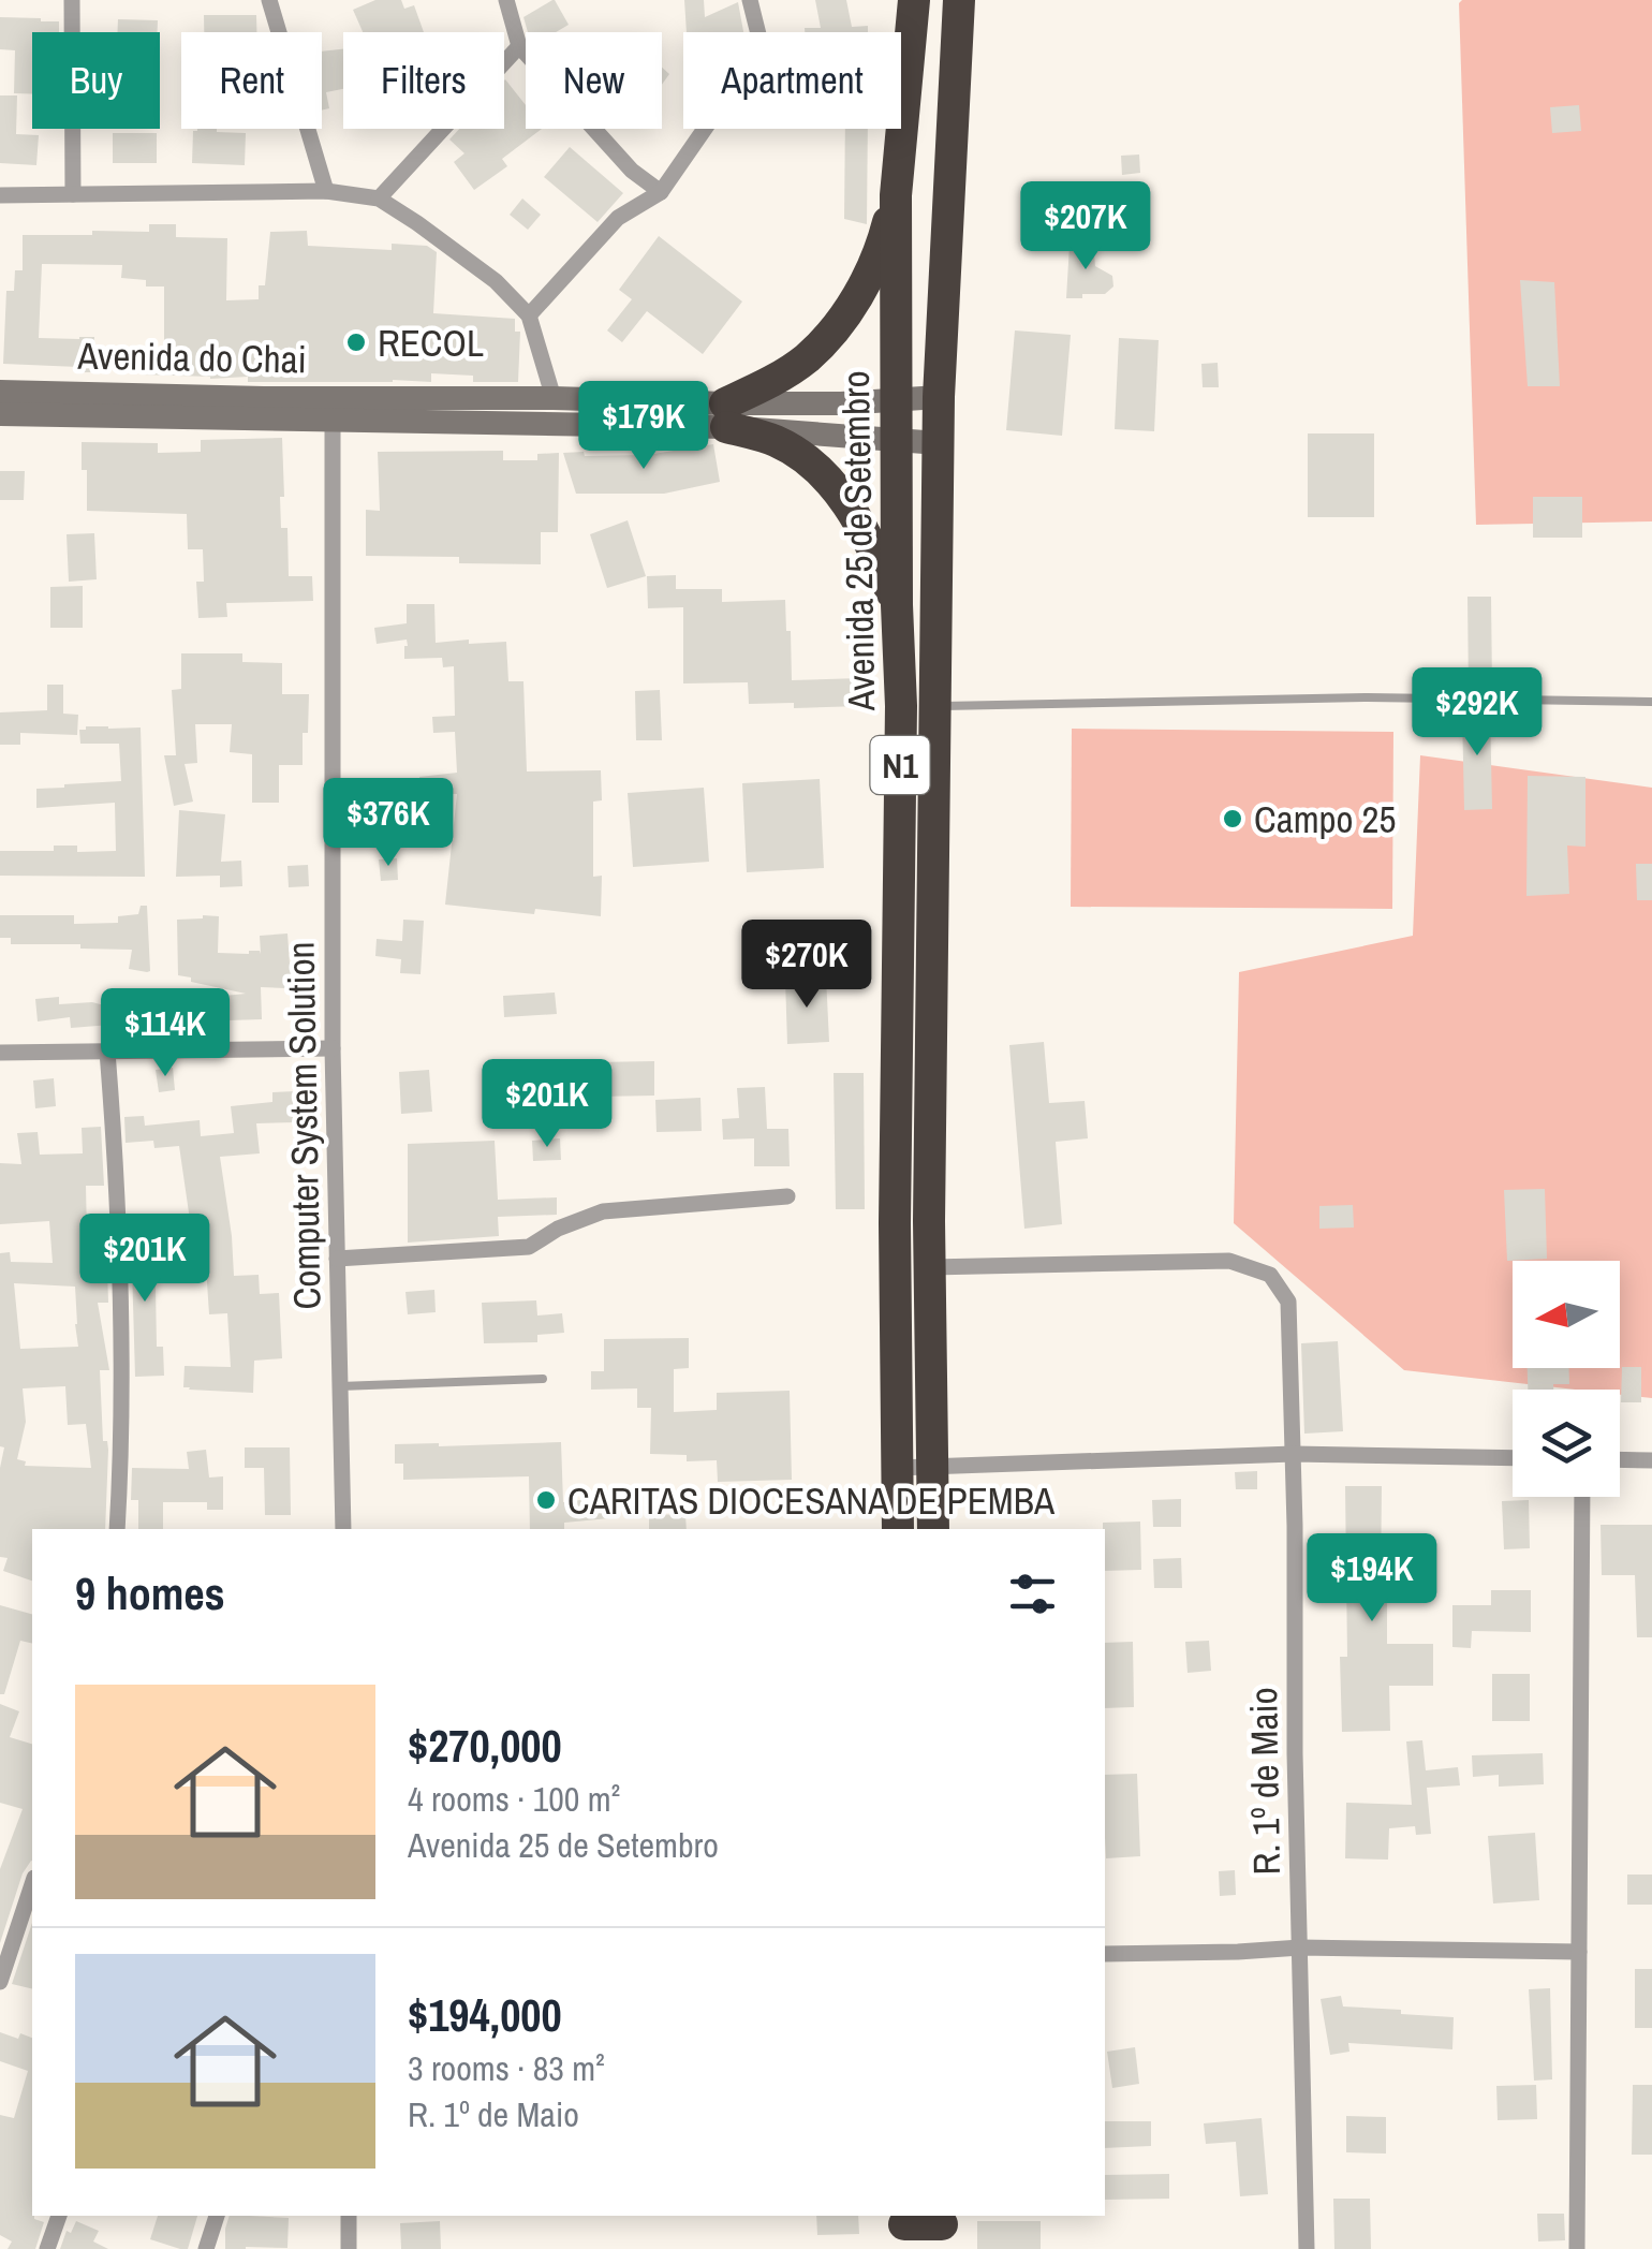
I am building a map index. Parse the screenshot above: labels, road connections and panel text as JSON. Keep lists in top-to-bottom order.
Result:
{
  "streets": {
    "highway": ["Avenida 25 de Setembro", "N1"],
    "main road": ["Avenida do Chai"],
    "street": ["Computer System Solution", "R. 1º de Maio"]
  },
  "crossings": [
    ["Avenida do Chai", "Avenida 25 de Setembro"],
    ["Avenida do Chai", "Computer System Solution"],
    ["Avenida 25 de Setembro", "R. 1º de Maio"]
  ],
  "places": ["RECOL", "Campo 25", "CARITAS DIOCESANA DE PEMBA"],
  "north": "left",
  "page": {
    "chip": [
      "Buy",
      "Rent",
      "Filters",
      "New",
      "Apartment"
    ],
    "price": [
      "$207K",
      "$179K",
      "$292K",
      "$376K",
      "$270K",
      "$114K",
      "$201K",
      "$201K",
      "$194K"
    ],
    "heading": "9 homes",
    "list": [
      {
        "name": "$270,000",
        "note": "4 rooms · 100 m² · Avenida 25 de Setembro"
      },
      {
        "name": "$194,000",
        "note": "3 rooms · 83 m² · R. 1º de Maio"
      }
    ]
  }
}
